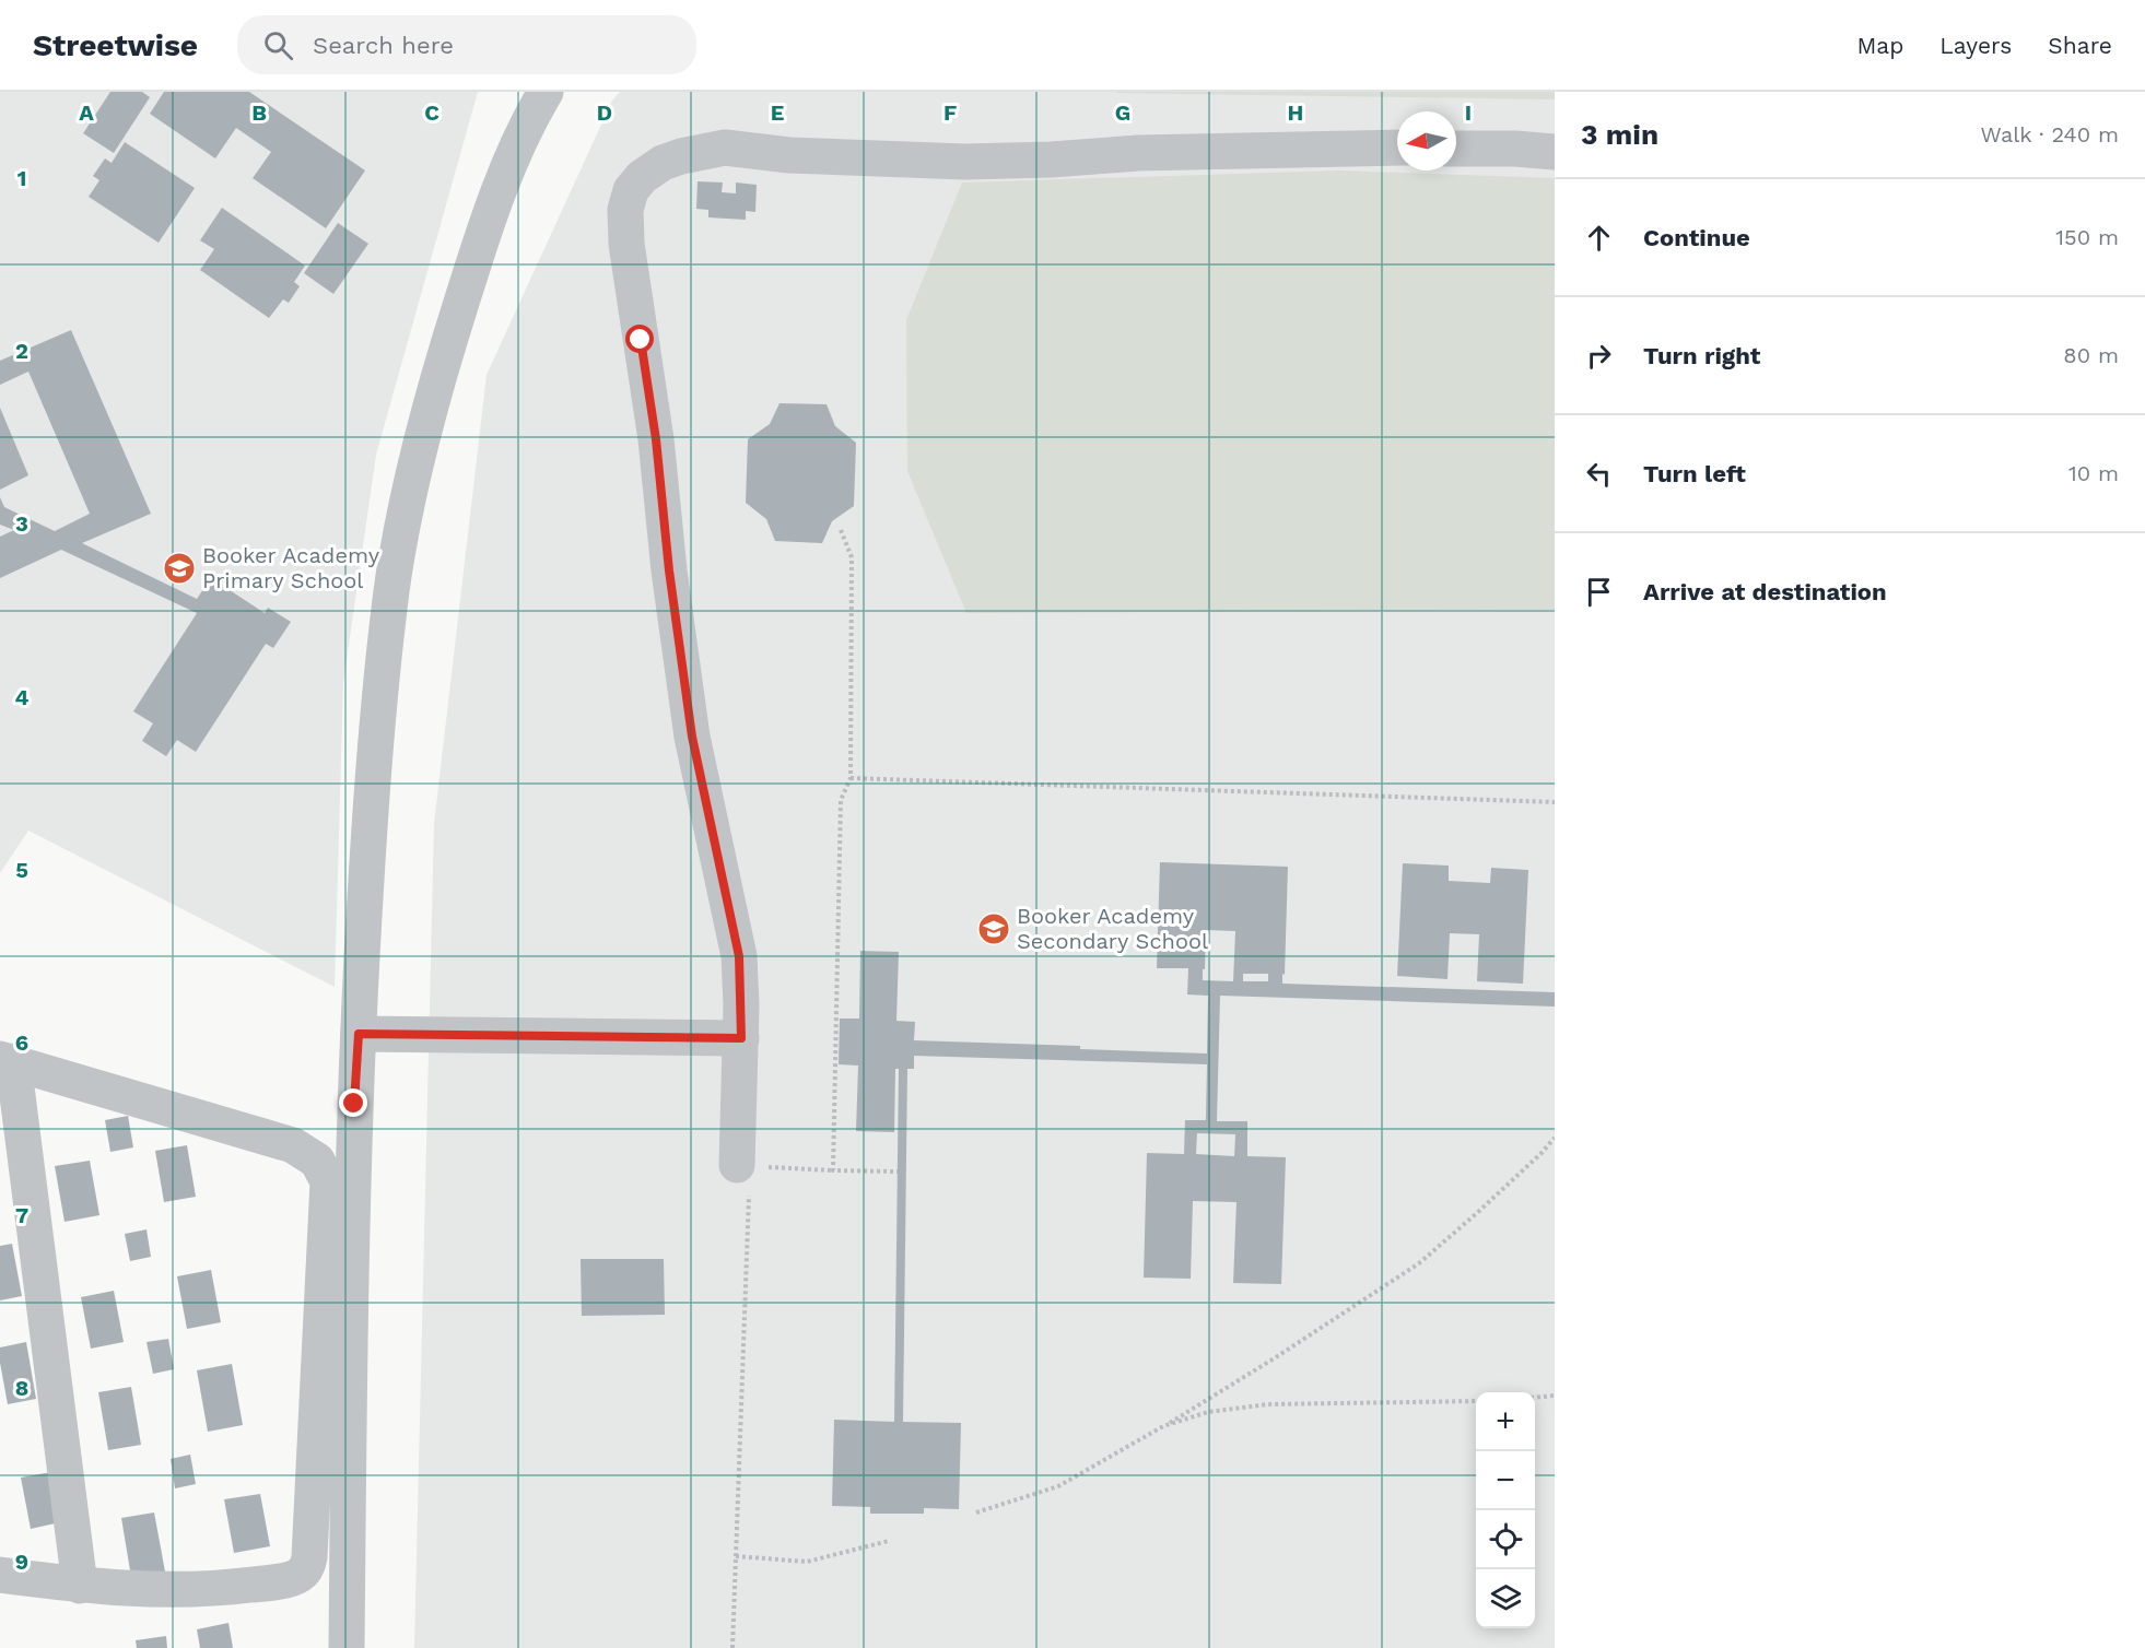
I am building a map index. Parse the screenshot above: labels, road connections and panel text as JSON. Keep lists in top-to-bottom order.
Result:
{
  "places": {
    "school or university": ["Booker Academy Primary School", "Booker Academy Secondary School"]
  },
  "north": "left",
  "page": {
    "header": "Streetwise",
    "search": "Search here",
    "nav": ["Map", "Layers", "Share"],
    "heading": ["3 min", "Walk · 240 m"],
    "list": [
      ["Continue", "150 m"],
      ["Turn right", "80 m"],
      ["Turn left", "10 m"],
      "Arrive at destination"
    ],
    "map_buttons": ["+", "−"]
  },
  "grid": {
    "columns": [
      "A",
      "B",
      "C",
      "D",
      "E",
      "F",
      "G",
      "H",
      "I"
    ],
    "rows": [
      "1",
      "2",
      "3",
      "4",
      "5",
      "6",
      "7",
      "8",
      "9"
    ]
  }
}
